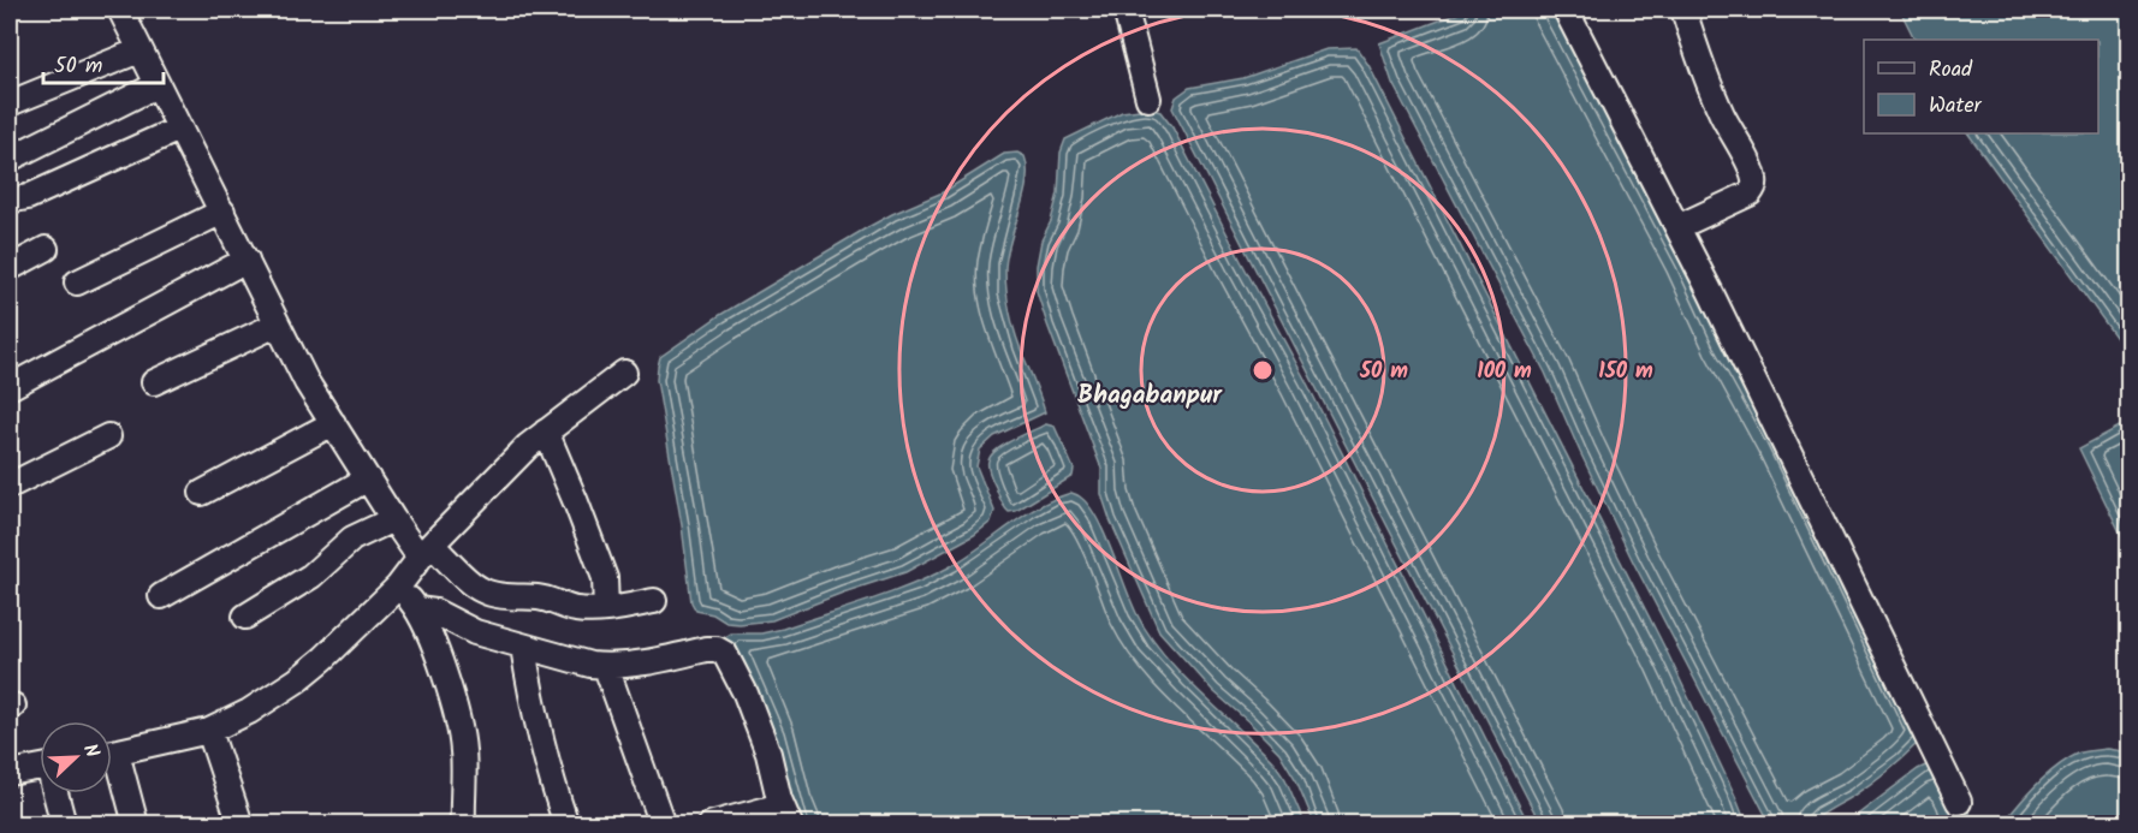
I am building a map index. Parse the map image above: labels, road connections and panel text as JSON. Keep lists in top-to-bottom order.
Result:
{
  "districts": ["Bhagabanpur"],
  "legend": ["Road", "Water"],
  "scale_bar": "50 m",
  "north": "top right",
  "rings": ["50 m", "100 m", "150 m"]
}
